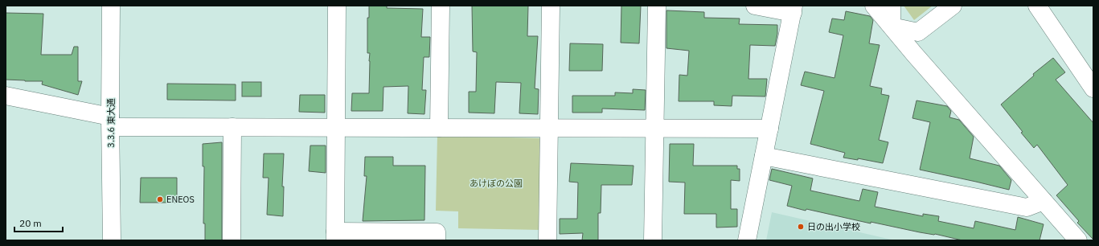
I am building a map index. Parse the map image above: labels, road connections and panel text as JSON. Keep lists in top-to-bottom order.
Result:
{
  "streets": {
    "street": ["3.3.6 東大通"]
  },
  "parks": ["あけぼの公園"],
  "places": ["ENEOS", "日の出小学校"],
  "scale_bar": "20 m"
}
